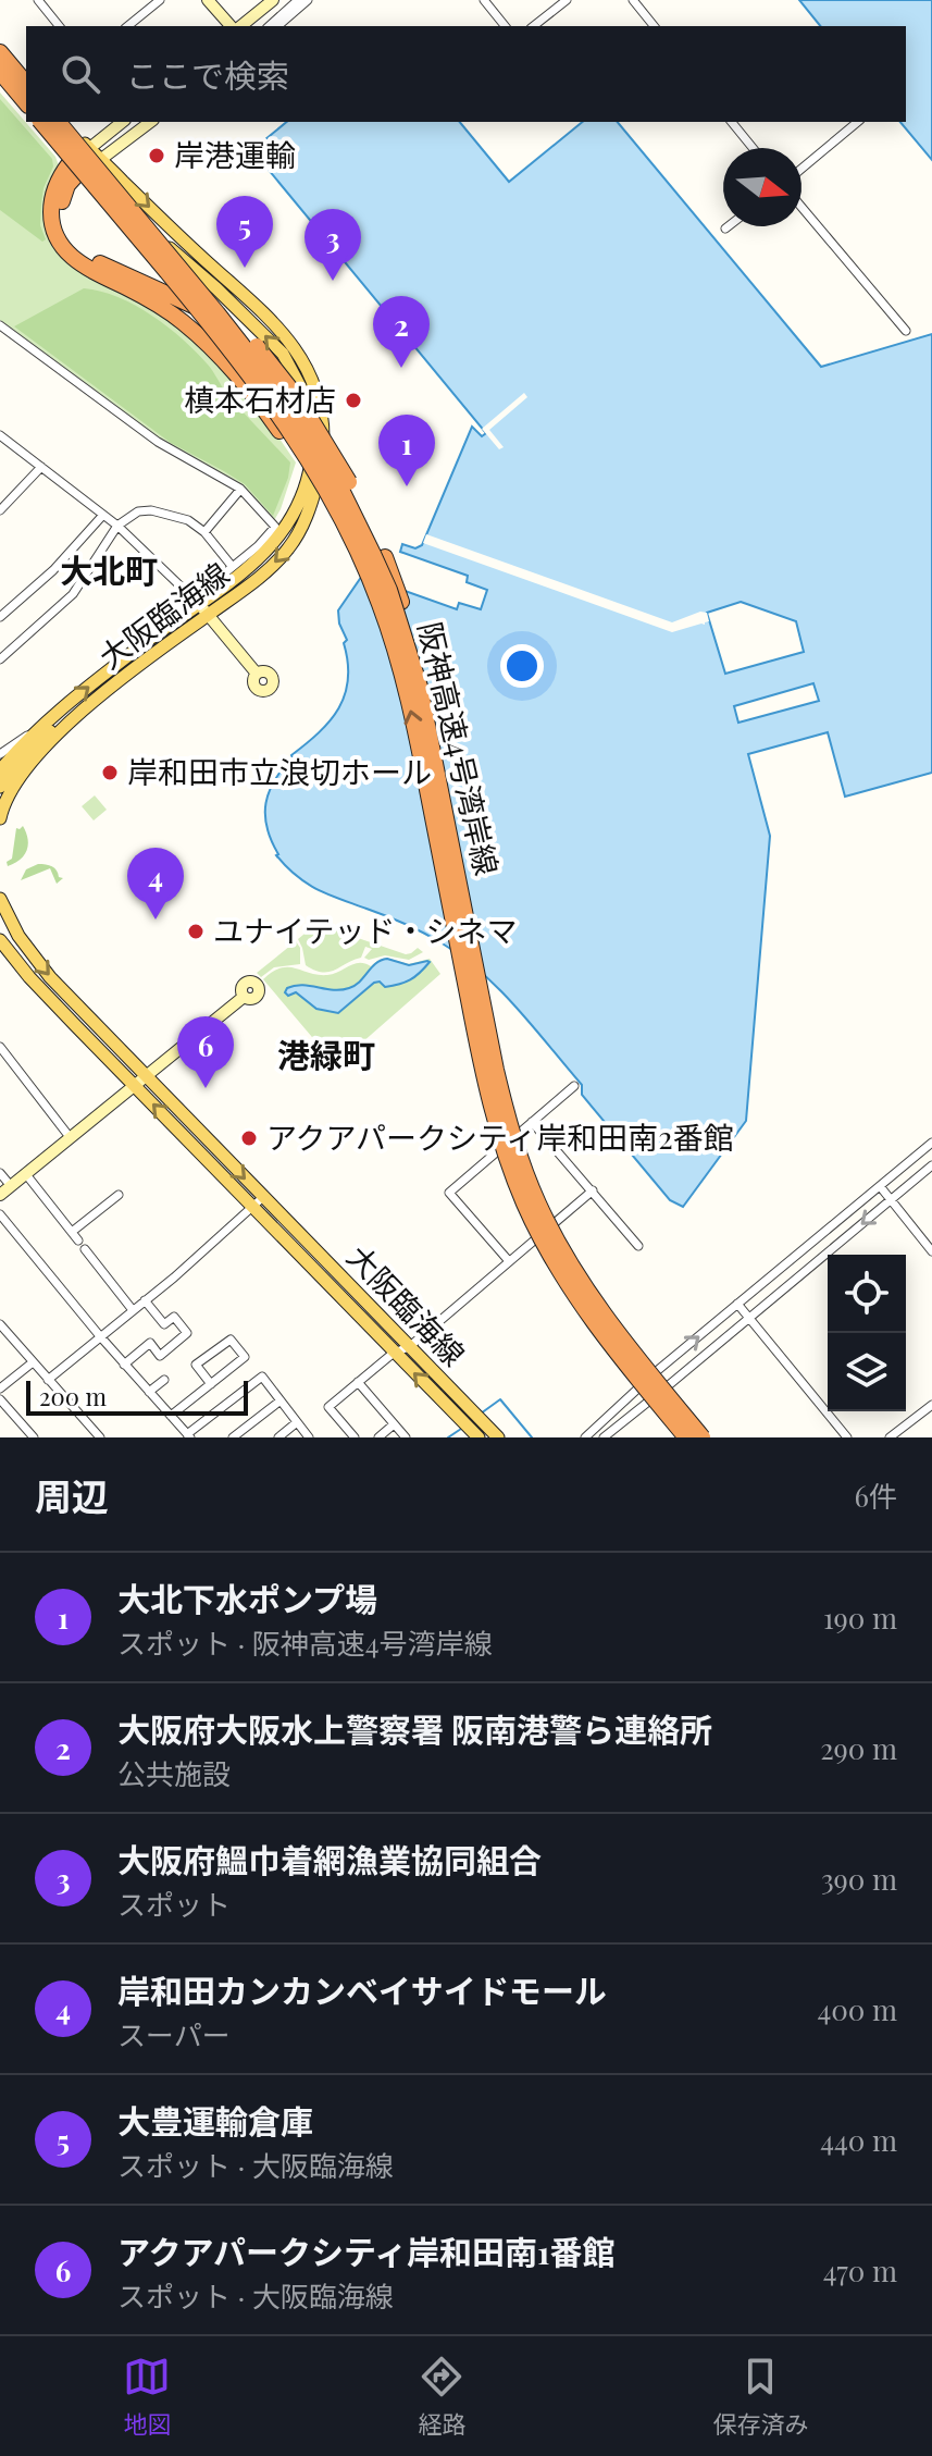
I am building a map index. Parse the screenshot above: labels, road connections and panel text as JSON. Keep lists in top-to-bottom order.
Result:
{
  "streets": {
    "highway": ["阪神高速4号湾岸線"],
    "main road": ["大阪臨海線"]
  },
  "districts": ["大北町", "港緑町"],
  "places": [
    "岸港運輸",
    "槙本石材店",
    "岸和田市立浪切ホール",
    "ユナイテッド・シネマ",
    "アクアパークシティ岸和田南2番館"
  ],
  "scale_bar": "200 m",
  "north": "right",
  "page": {
    "search": "ここで検索",
    "pins": [
      "5",
      "3",
      "2",
      "1",
      "4",
      "6"
    ],
    "scale": "200 m",
    "heading": ["周辺", "6件"],
    "list": [
      {
        "mark": "1",
        "name": "大北下水ポンプ場",
        "note": "スポット · 阪神高速4号湾岸線",
        "value": "190 m"
      },
      {
        "mark": "2",
        "name": "大阪府大阪水上警察署 阪南港警ら連絡所",
        "note": "公共施設",
        "value": "290 m"
      },
      {
        "mark": "3",
        "name": "大阪府鰮巾着網漁業協同組合",
        "note": "スポット",
        "value": "390 m"
      },
      {
        "mark": "4",
        "name": "岸和田カンカンベイサイドモール",
        "note": "スーパー",
        "value": "400 m"
      },
      {
        "mark": "5",
        "name": "大豊運輸倉庫",
        "note": "スポット · 大阪臨海線",
        "value": "440 m"
      },
      {
        "mark": "6",
        "name": "アクアパークシティ岸和田南1番館",
        "note": "スポット · 大阪臨海線",
        "value": "470 m"
      }
    ],
    "nav": ["地図", "経路", "保存済み"]
  }
}
